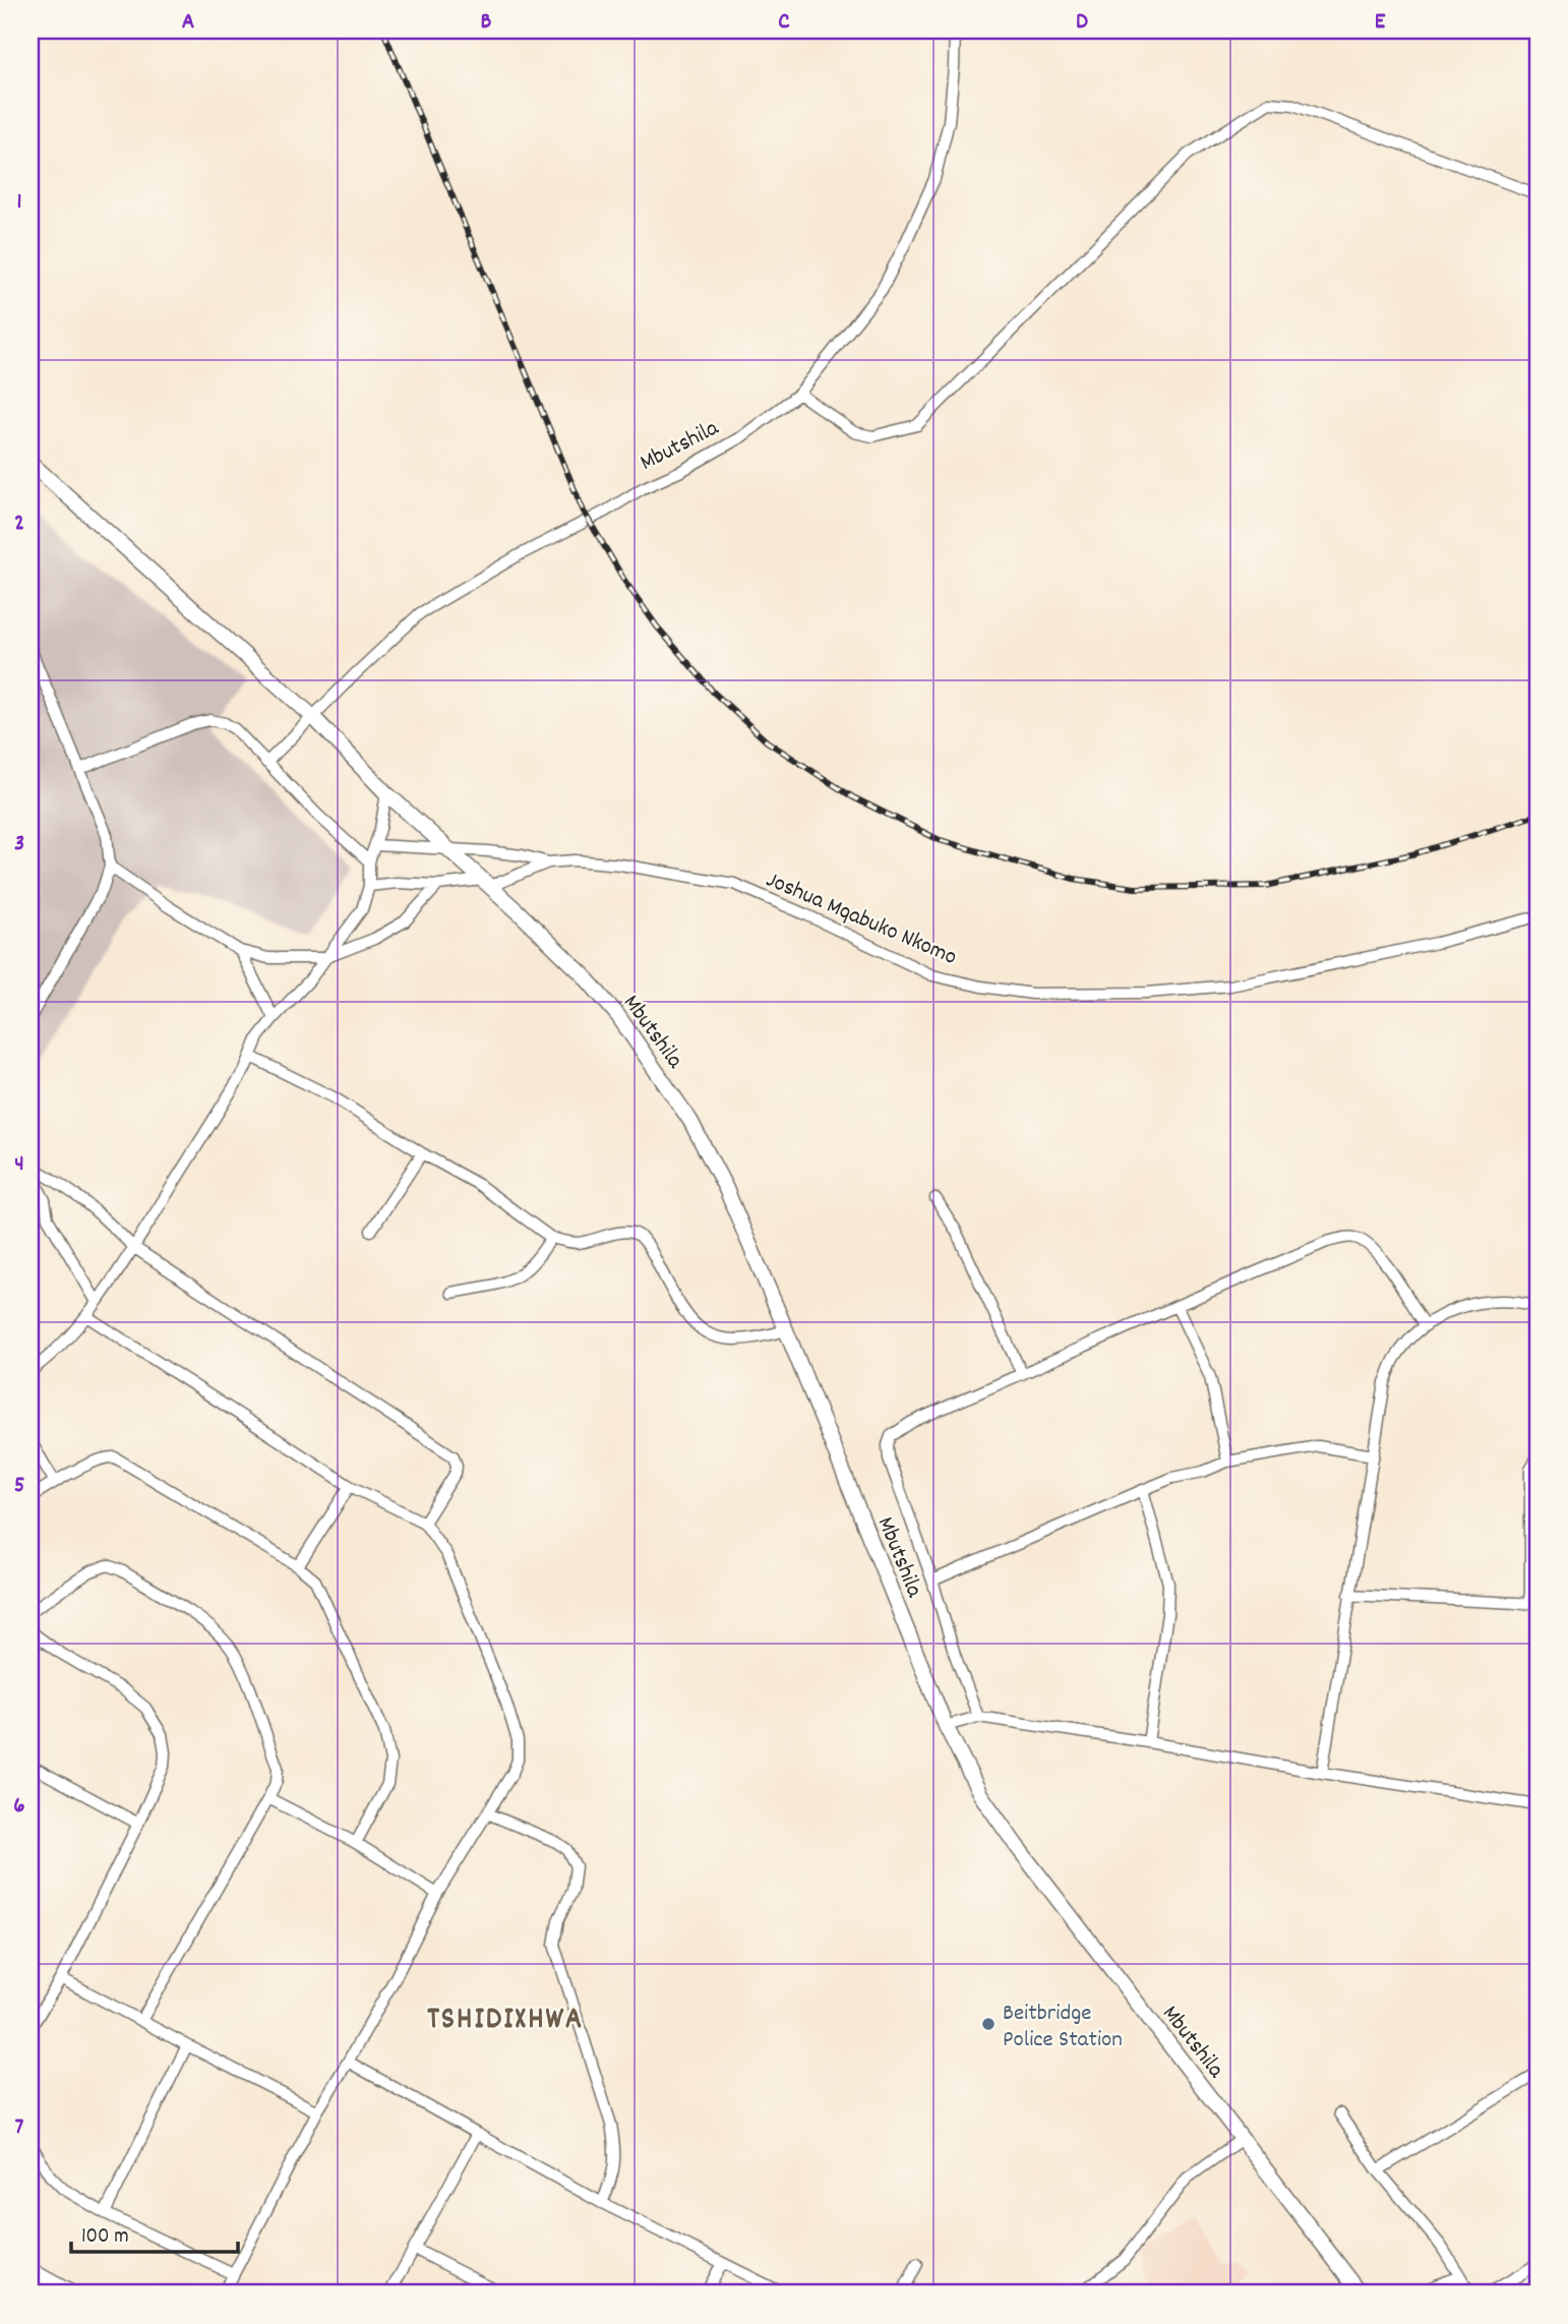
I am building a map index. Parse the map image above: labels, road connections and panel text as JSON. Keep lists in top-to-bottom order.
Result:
{
  "streets": {
    "street": ["Mbutshila", "Joshua Mqabuko Nkomo"]
  },
  "districts": ["TSHIDIXHWA"],
  "places": ["Beitbridge Police Station"],
  "scale_bar": "100 m",
  "grid": {
    "columns": [
      "A",
      "B",
      "C",
      "D",
      "E"
    ],
    "rows": [
      "1",
      "2",
      "3",
      "4",
      "5",
      "6",
      "7"
    ]
  }
}
